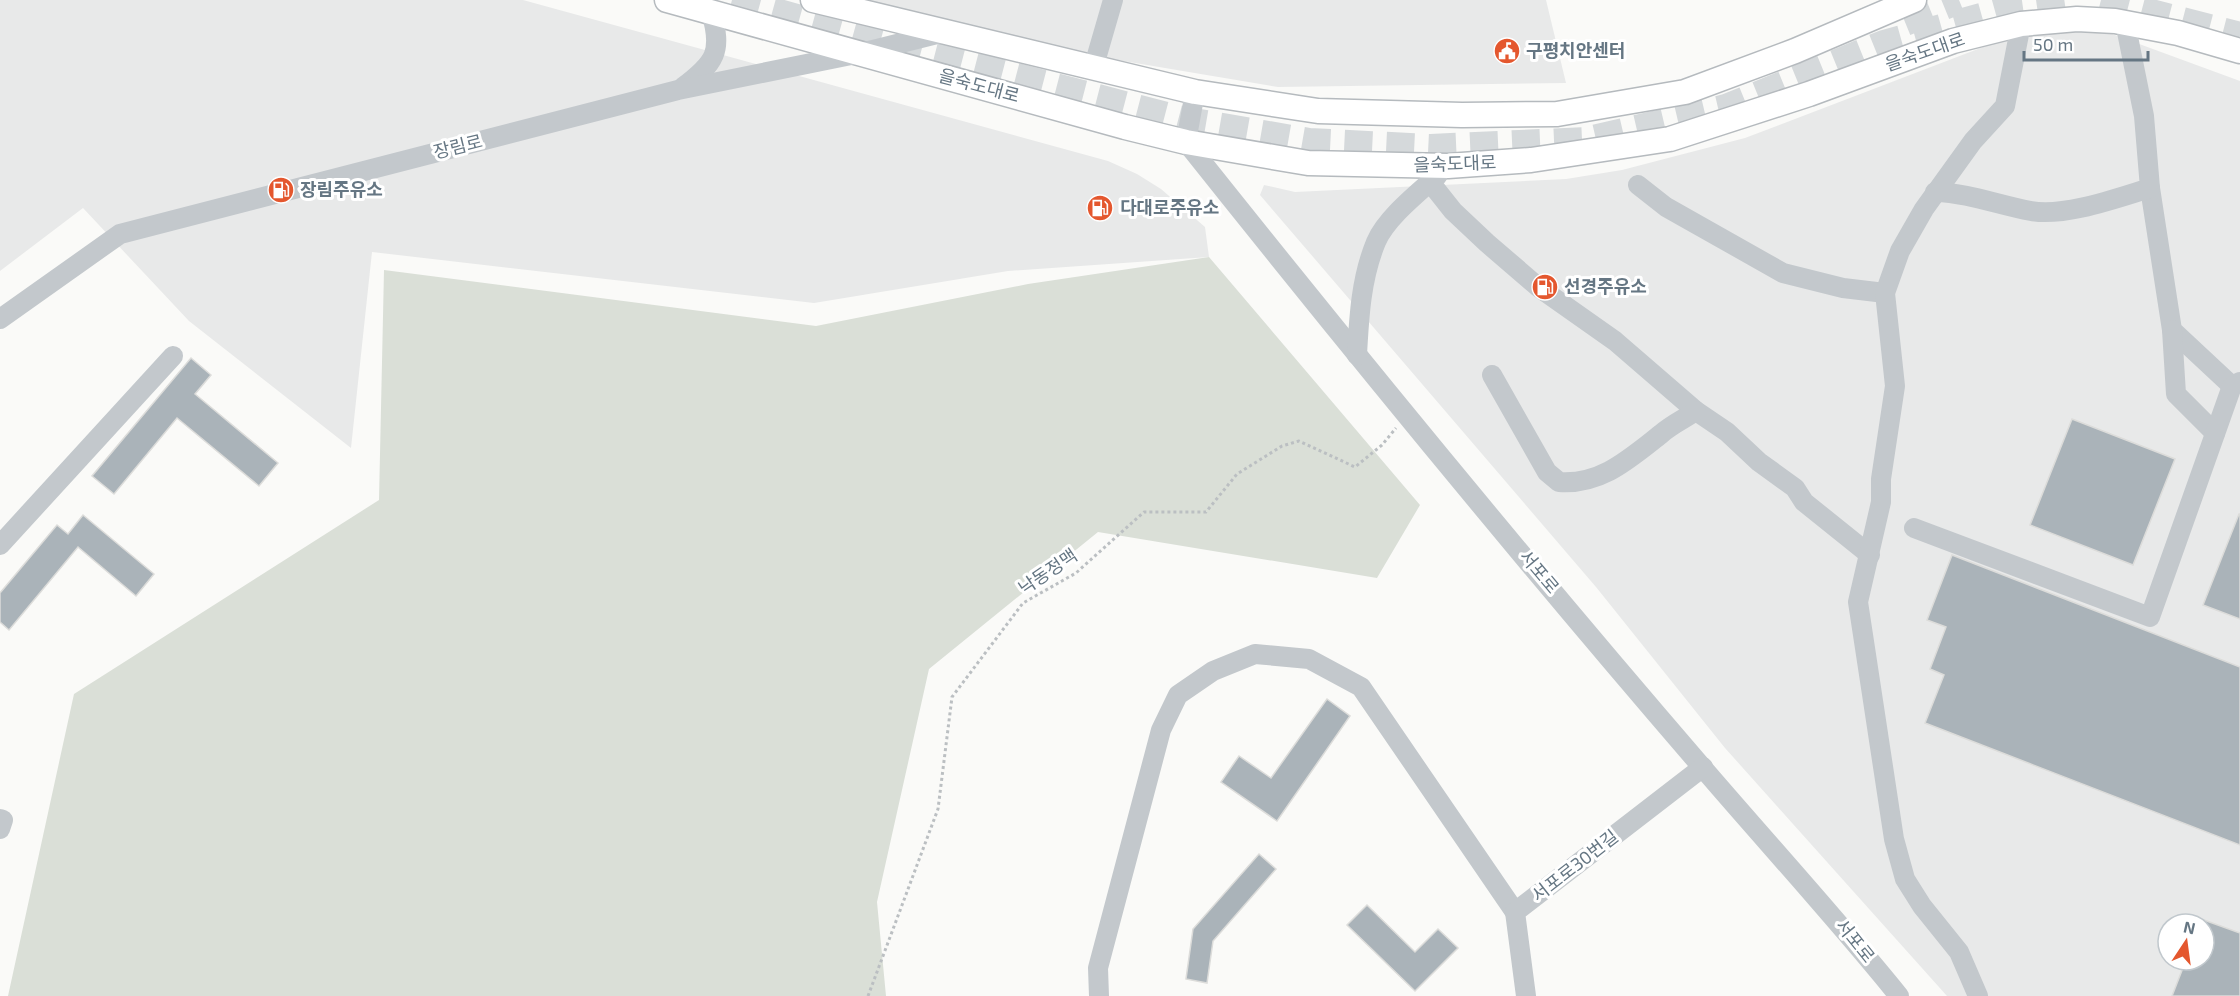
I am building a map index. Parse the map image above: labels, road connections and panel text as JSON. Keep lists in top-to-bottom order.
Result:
{
  "streets": {
    "main road": ["을숙도대로"],
    "street": ["장림로", "서포로", "서포로30번길"],
    "path": ["낙동정맥"]
  },
  "crossings": [
    ["을숙도대로", "장림로"],
    ["을숙도대로", "서포로"],
    ["낙동정맥", "서포로"],
    ["서포로", "서포로30번길"]
  ],
  "places": {
    "public building": ["구평치안센터"],
    "fuel station": ["장림주유소", "다대로주유소", "선경주유소"]
  },
  "scale_bar": "50 m",
  "north": "top"
}
